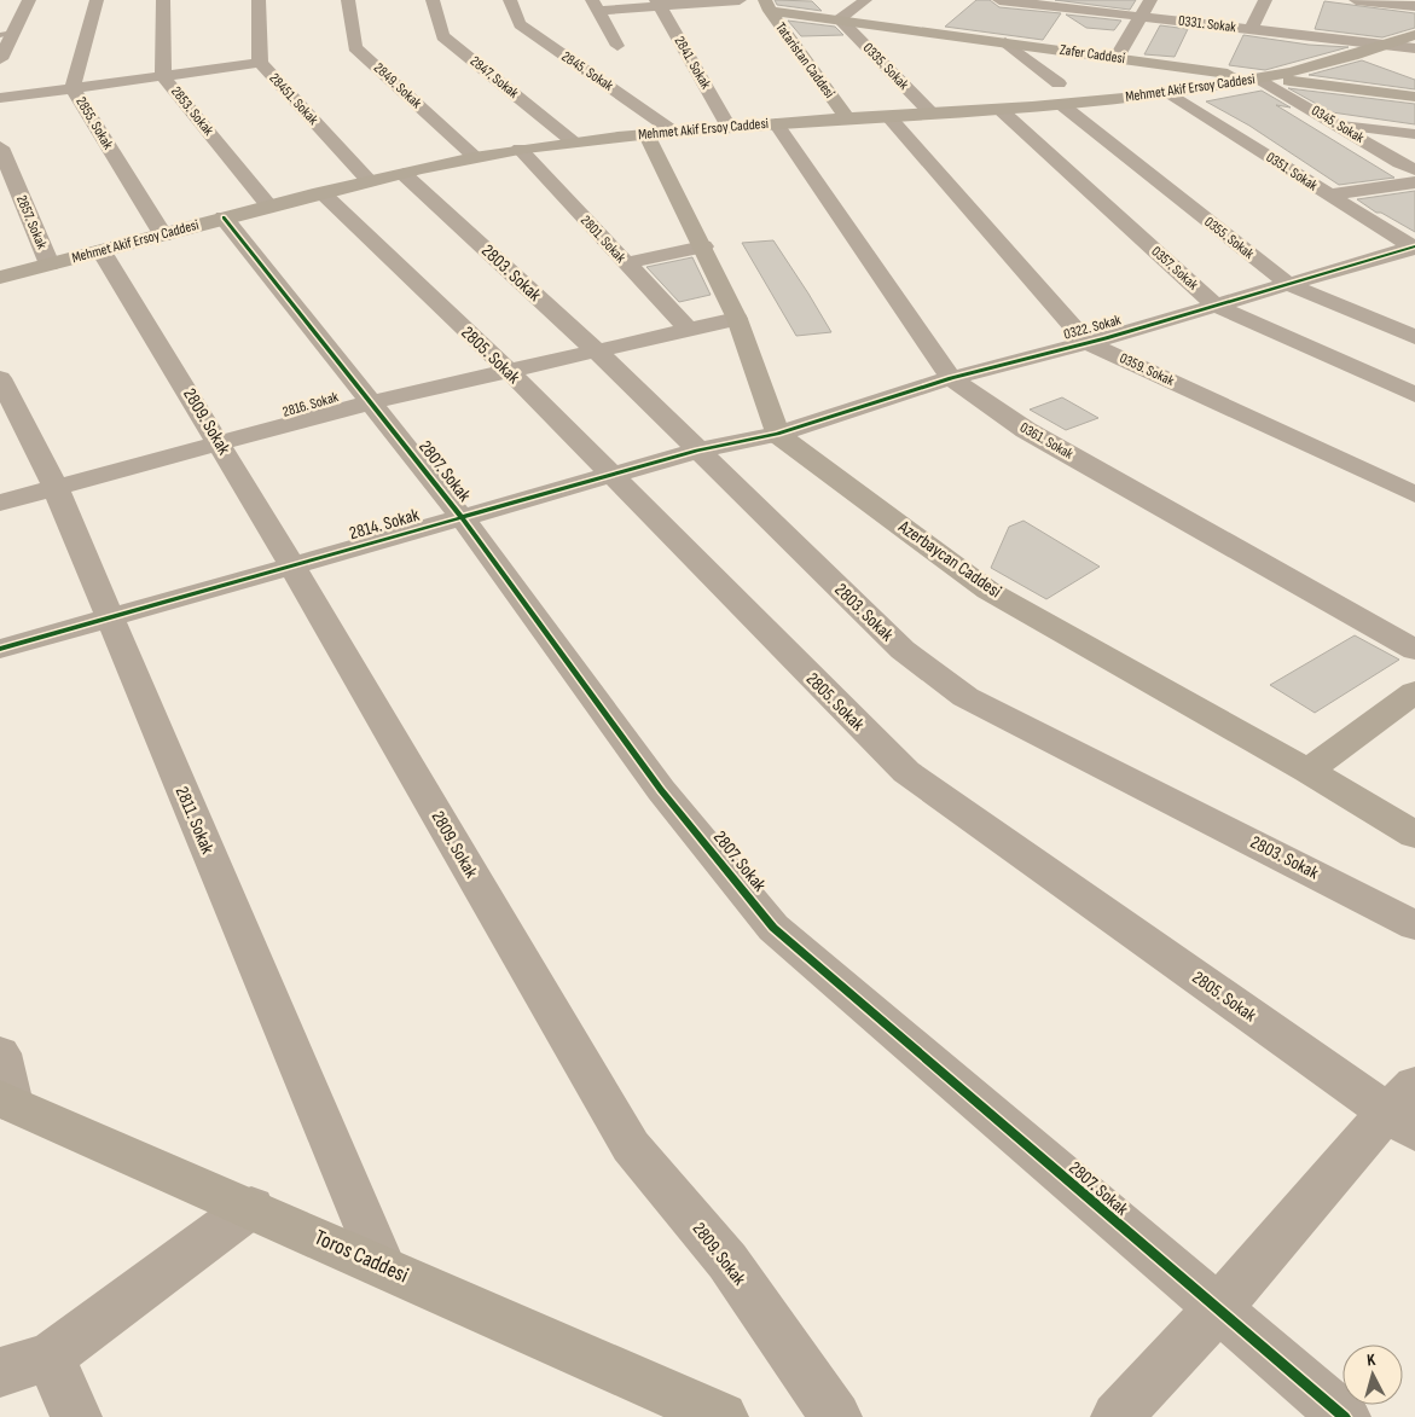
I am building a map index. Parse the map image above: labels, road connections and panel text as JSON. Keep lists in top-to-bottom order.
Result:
{
  "streets": {
    "street": [
      "0331. Sokak",
      "Zafer Caddesi",
      "Tataristan Caddesi",
      "2841. Sokak",
      "0335. Sokak",
      "2845. Sokak",
      "2847. Sokak",
      "2849. Sokak",
      "Mehmet Akif Ersoy Caddesi",
      "28451. Sokak",
      "2853. Sokak",
      "2855. Sokak",
      "0345. Sokak",
      "0351. Sokak",
      "2857. Sokak",
      "0355. Sokak",
      "2801. Sokak",
      "0357. Sokak",
      "2803. Sokak",
      "0322. Sokak",
      "2805. Sokak",
      "0359. Sokak",
      "2816. Sokak",
      "2809. Sokak",
      "0361. Sokak",
      "2807. Sokak",
      "2814. Sokak",
      "Azerbaycan Caddesi",
      "2811. Sokak",
      "Toros Caddesi"
    ]
  },
  "crossings": [
    ["0331. Sokak", "Mehmet Akif Ersoy Caddesi"],
    ["Zafer Caddesi", "Tataristan Caddesi"],
    ["Zafer Caddesi", "0335. Sokak"],
    ["Zafer Caddesi", "Mehmet Akif Ersoy Caddesi"],
    ["Zafer Caddesi", "0345. Sokak"],
    ["Tataristan Caddesi", "Mehmet Akif Ersoy Caddesi"],
    ["2841. Sokak", "Mehmet Akif Ersoy Caddesi"],
    ["0335. Sokak", "Mehmet Akif Ersoy Caddesi"],
    ["2845. Sokak", "Mehmet Akif Ersoy Caddesi"],
    ["2847. Sokak", "Mehmet Akif Ersoy Caddesi"],
    ["2849. Sokak", "Mehmet Akif Ersoy Caddesi"],
    ["Mehmet Akif Ersoy Caddesi", "28451. Sokak"],
    ["Mehmet Akif Ersoy Caddesi", "2853. Sokak"],
    ["Mehmet Akif Ersoy Caddesi", "2855. Sokak"],
    ["Mehmet Akif Ersoy Caddesi", "0345. Sokak"],
    ["Mehmet Akif Ersoy Caddesi", "0351. Sokak"],
    ["Mehmet Akif Ersoy Caddesi", "2857. Sokak"],
    ["Mehmet Akif Ersoy Caddesi", "0355. Sokak"],
    ["Mehmet Akif Ersoy Caddesi", "2801. Sokak"],
    ["Mehmet Akif Ersoy Caddesi", "0357. Sokak"],
    ["Mehmet Akif Ersoy Caddesi", "2803. Sokak"],
    ["Mehmet Akif Ersoy Caddesi", "2805. Sokak"],
    ["Mehmet Akif Ersoy Caddesi", "0359. Sokak"],
    ["Mehmet Akif Ersoy Caddesi", "2809. Sokak"],
    ["Mehmet Akif Ersoy Caddesi", "0361. Sokak"],
    ["Mehmet Akif Ersoy Caddesi", "2807. Sokak"],
    ["0351. Sokak", "0322. Sokak"],
    ["0355. Sokak", "0322. Sokak"],
    ["2801. Sokak", "2816. Sokak"],
    ["0357. Sokak", "0322. Sokak"],
    ["2803. Sokak", "2816. Sokak"],
    ["2803. Sokak", "2814. Sokak"],
    ["0322. Sokak", "0359. Sokak"],
    ["0322. Sokak", "0361. Sokak"],
    ["0322. Sokak", "2814. Sokak"],
    ["0322. Sokak", "Azerbaycan Caddesi"],
    ["2805. Sokak", "2816. Sokak"],
    ["2805. Sokak", "2814. Sokak"],
    ["2816. Sokak", "2809. Sokak"],
    ["2816. Sokak", "2807. Sokak"],
    ["2816. Sokak", "2811. Sokak"],
    ["2809. Sokak", "2814. Sokak"],
    ["2807. Sokak", "2814. Sokak"],
    ["2814. Sokak", "Azerbaycan Caddesi"],
    ["2814. Sokak", "2811. Sokak"],
    ["2811. Sokak", "Toros Caddesi"]
  ],
  "north": "top"
}
